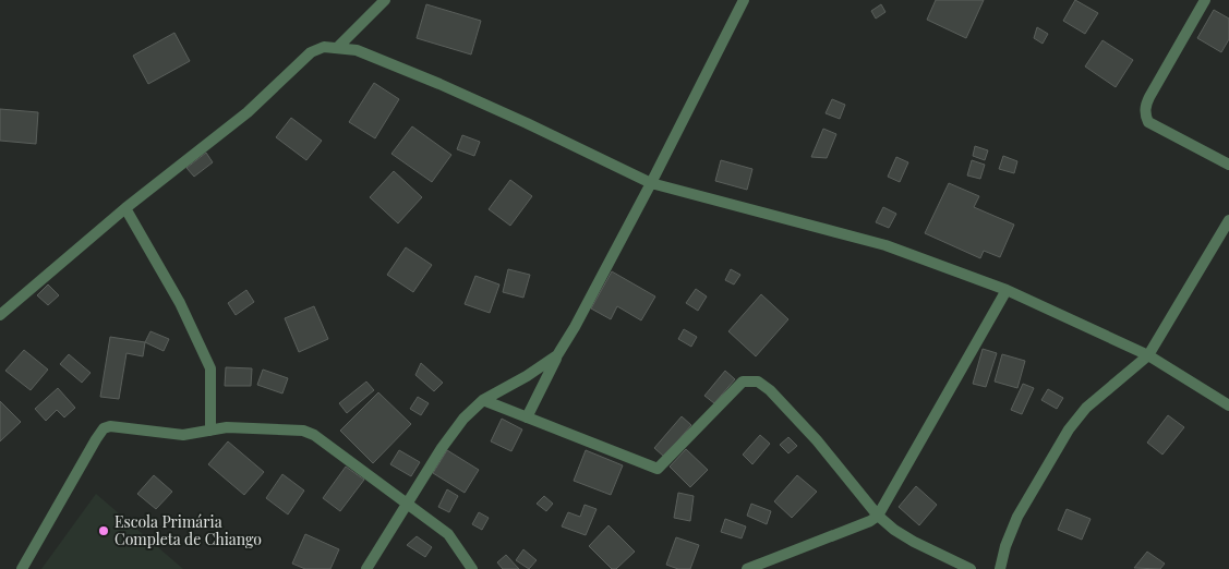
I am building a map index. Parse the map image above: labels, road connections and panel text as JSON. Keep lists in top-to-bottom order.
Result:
{
  "places": ["Escola Primária Completa de Chiango"]
}
